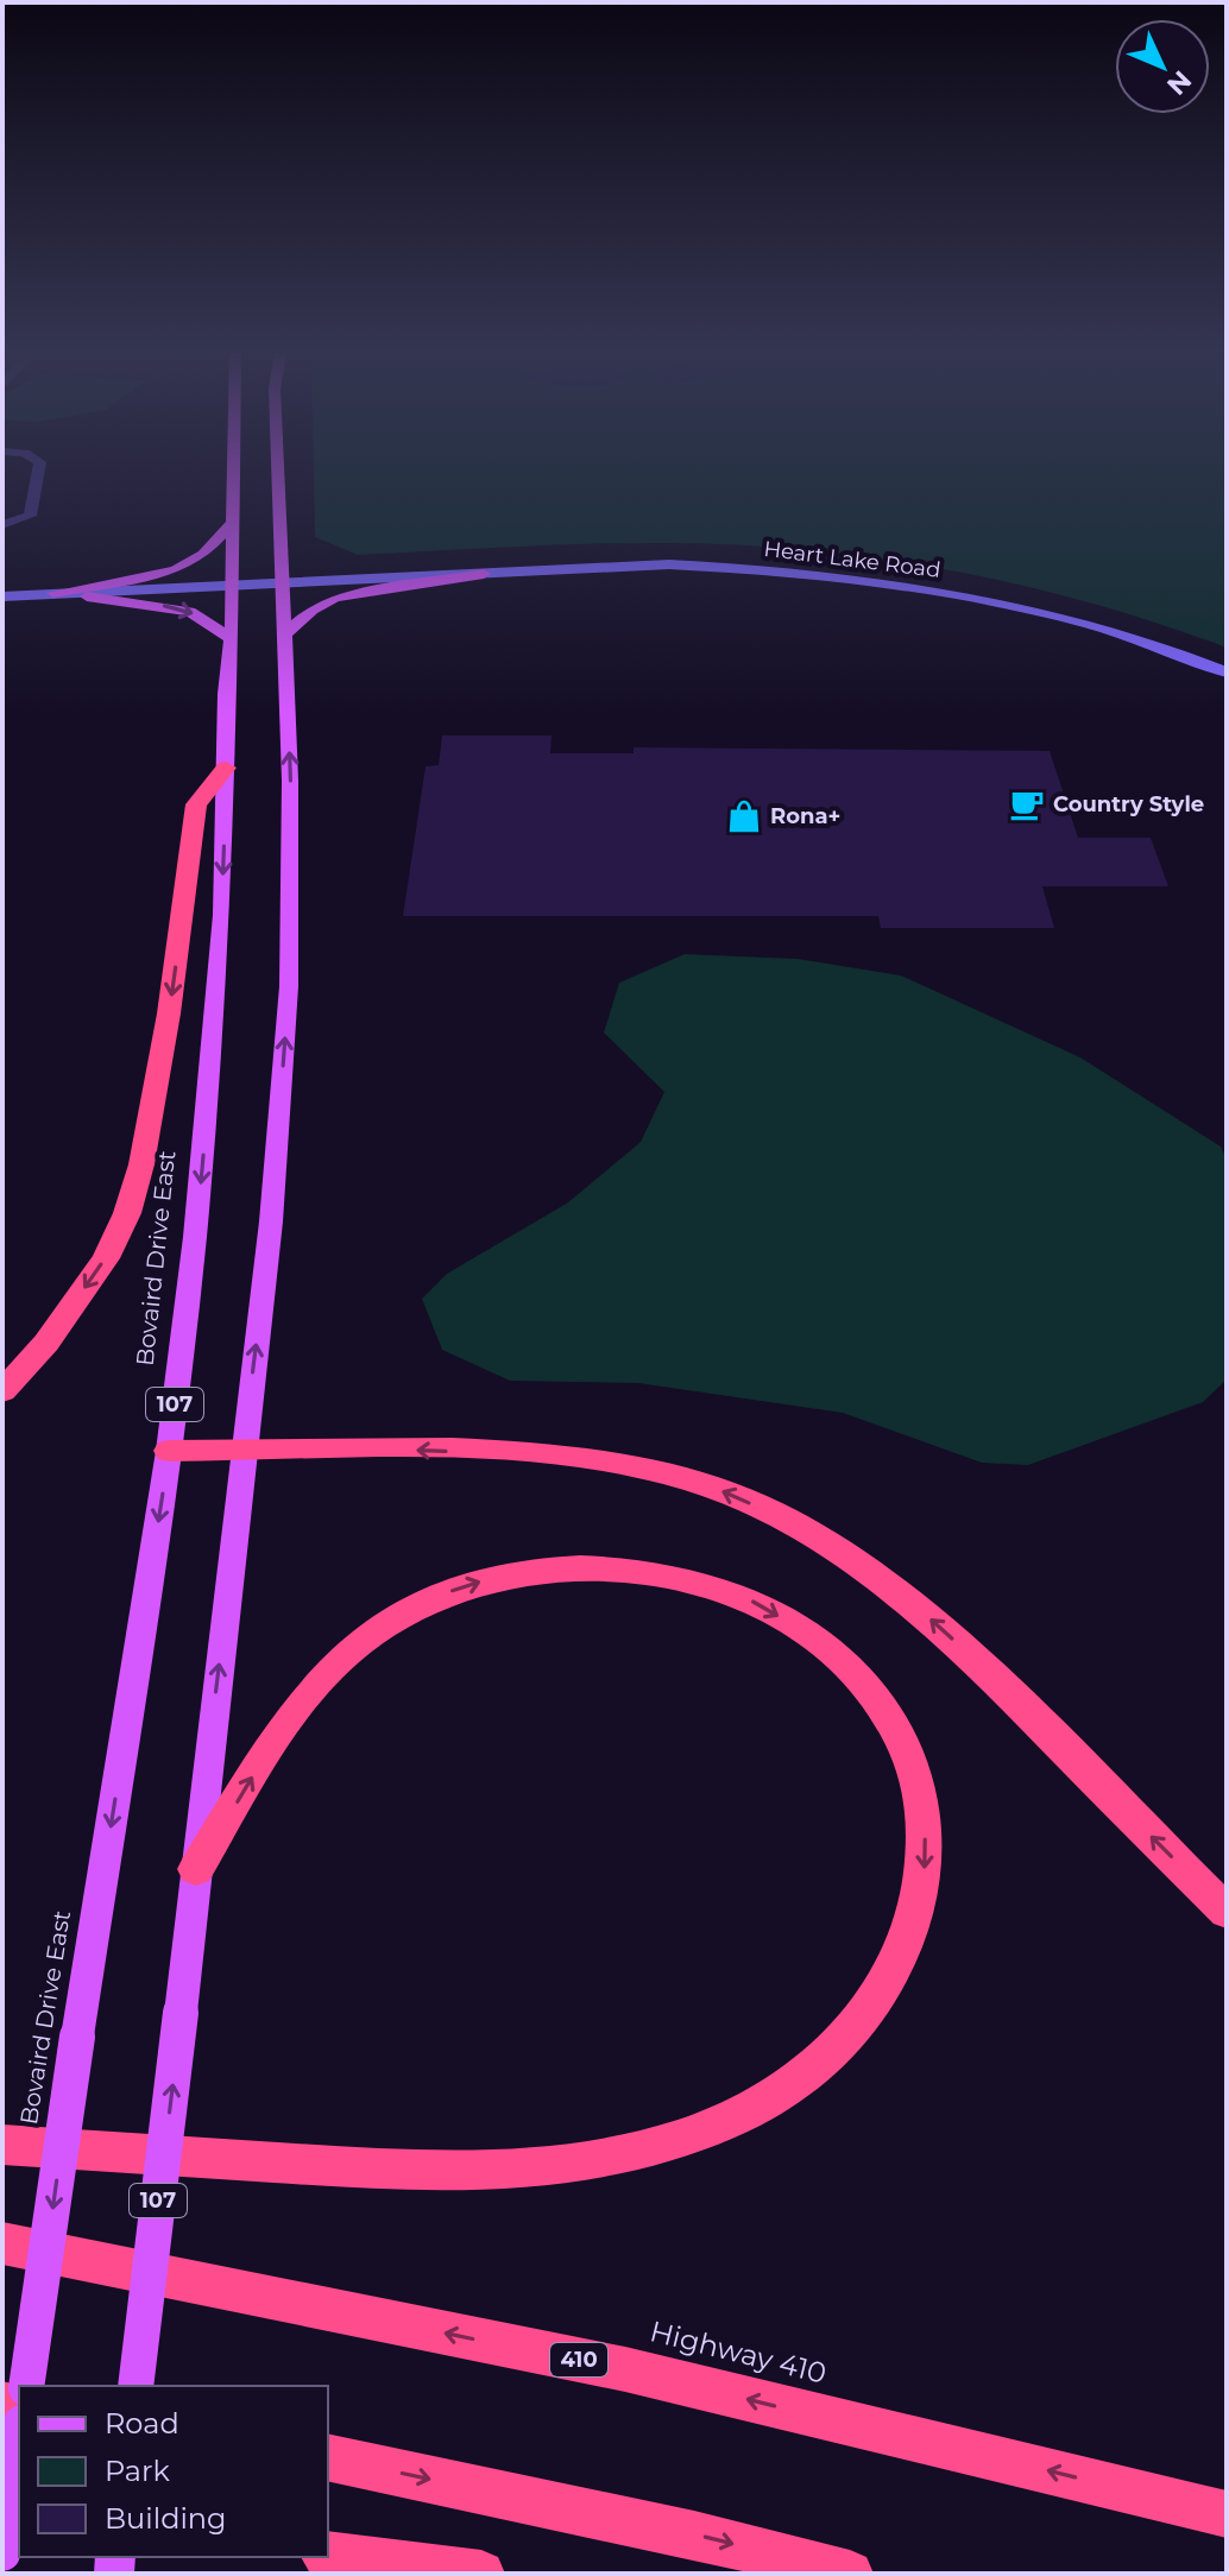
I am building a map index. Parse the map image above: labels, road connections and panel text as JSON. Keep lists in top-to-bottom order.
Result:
{
  "streets": {
    "highway": ["Highway 410", "410"],
    "main road": ["Bovaird Drive East", "107"],
    "street": ["Heart Lake Road"]
  },
  "crossings": [
    ["Heart Lake Road", "Bovaird Drive East"],
    ["Heart Lake Road", "107"]
  ],
  "places": {
    "cafe": ["Country Style"],
    "shop": ["Rona+"]
  },
  "legend": ["Road", "Park", "Building"],
  "north": "bottom right"
}
